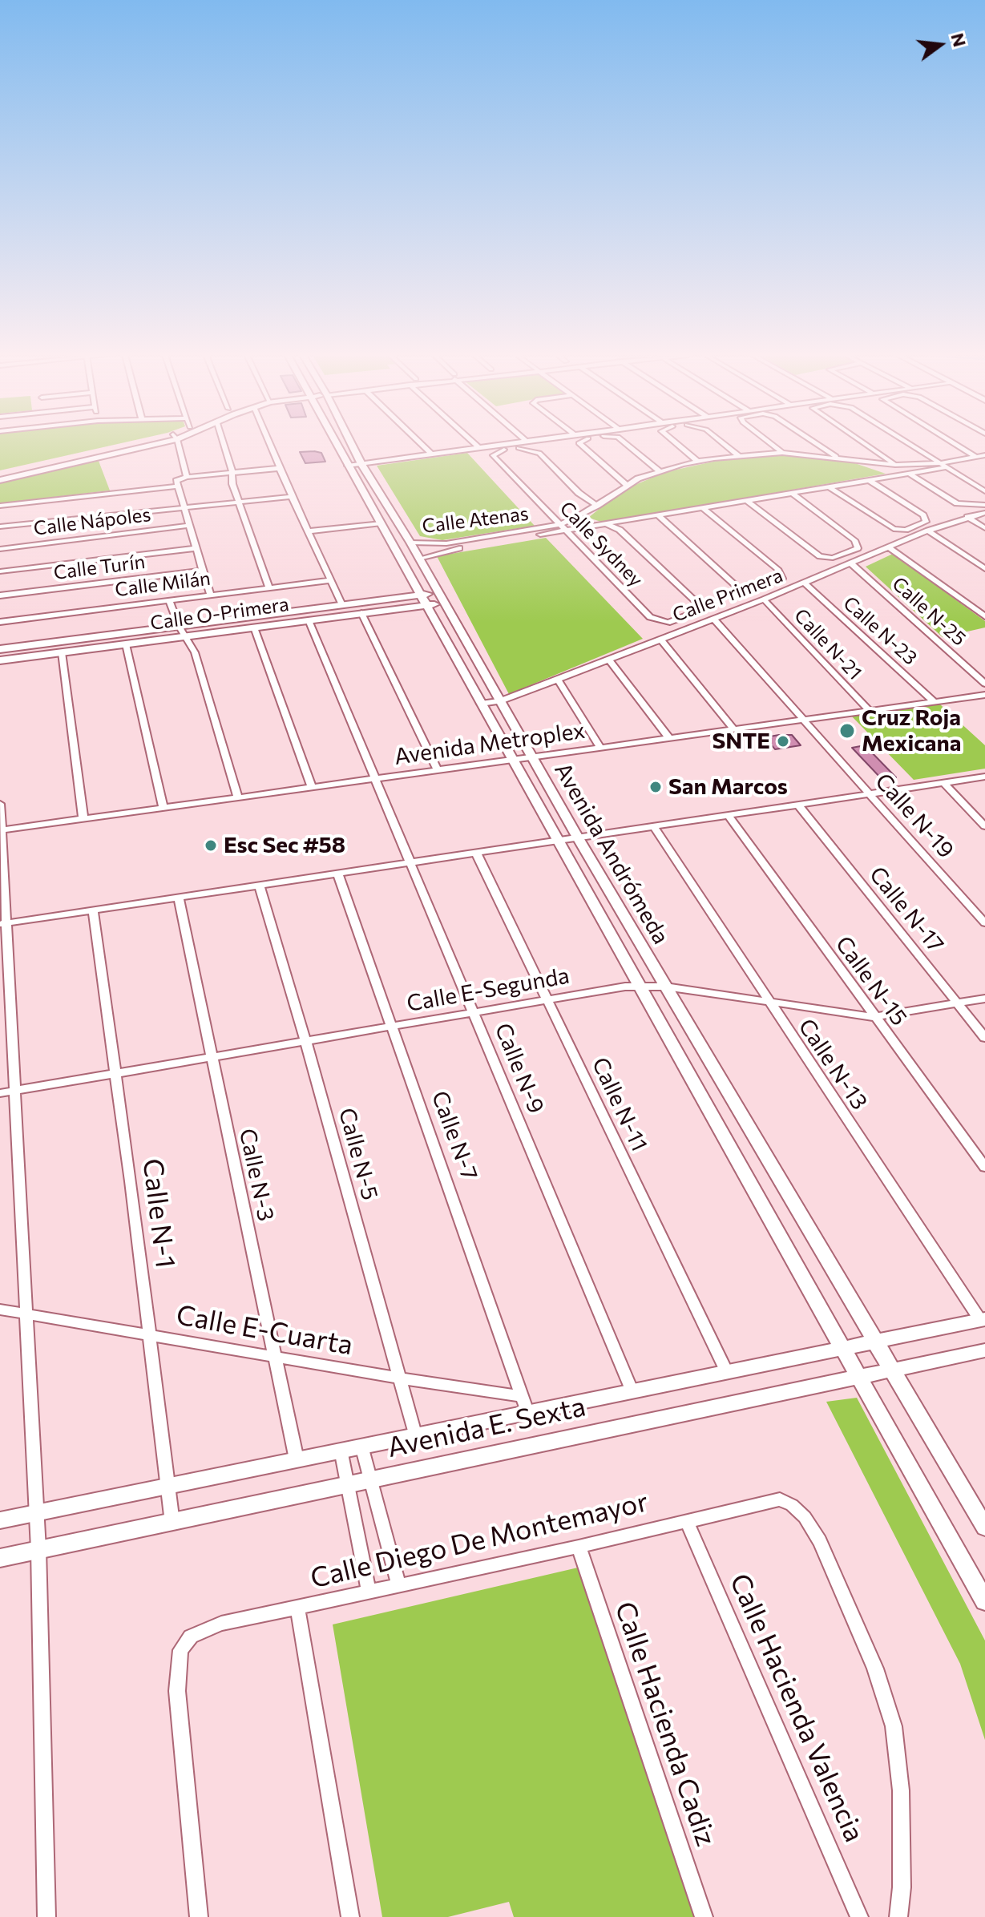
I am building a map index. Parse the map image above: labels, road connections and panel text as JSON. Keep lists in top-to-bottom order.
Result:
{
  "streets": {
    "street": [
      "Calle Atenas",
      "Calle Nápoles",
      "Calle Sydney",
      "Calle Turín",
      "Calle Milán",
      "Calle Primera",
      "Calle N-25",
      "Calle O-Primera",
      "Calle N-23",
      "Calle N-21",
      "Avenida Metroplex",
      "Calle N-19",
      "Avenida Andrómeda",
      "Calle N-17",
      "Calle N-15",
      "Calle E-Segunda",
      "Calle N-13",
      "Calle N-9",
      "Calle N-11",
      "Calle N-7",
      "Calle N-5",
      "Calle N-3",
      "Calle N-1",
      "Calle E-Cuarta",
      "Avenida E. Sexta",
      "Calle Diego De Montemayor",
      "Calle Hacienda Valencia",
      "Calle Hacienda Cadiz"
    ]
  },
  "crossings": [
    ["Calle Atenas", "Calle Sydney"],
    ["Calle Atenas", "Avenida Andrómeda"],
    ["Calle Primera", "Calle N-25"],
    ["Calle Primera", "Calle N-23"],
    ["Calle Primera", "Calle N-21"],
    ["Calle Primera", "Calle N-19"],
    ["Calle Primera", "Avenida Andrómeda"],
    ["Calle O-Primera", "Avenida Andrómeda"],
    ["Calle O-Primera", "Calle N-9"],
    ["Calle N-23", "Avenida Metroplex"],
    ["Calle N-21", "Avenida Metroplex"],
    ["Avenida Metroplex", "Calle N-19"],
    ["Avenida Metroplex", "Avenida Andrómeda"],
    ["Avenida Metroplex", "Calle N-9"],
    ["Avenida Andrómeda", "Calle E-Segunda"],
    ["Avenida Andrómeda", "Avenida E. Sexta"],
    ["Calle N-17", "Calle E-Segunda"],
    ["Calle N-15", "Calle E-Segunda"],
    ["Calle E-Segunda", "Calle N-13"],
    ["Calle E-Segunda", "Calle N-9"],
    ["Calle E-Segunda", "Calle N-11"],
    ["Calle E-Segunda", "Calle N-7"],
    ["Calle E-Segunda", "Calle N-5"],
    ["Calle E-Segunda", "Calle N-3"],
    ["Calle E-Segunda", "Calle N-1"],
    ["Calle N-13", "Avenida E. Sexta"],
    ["Calle N-9", "Avenida E. Sexta"],
    ["Calle N-11", "Avenida E. Sexta"],
    ["Calle N-7", "Calle E-Cuarta"],
    ["Calle N-7", "Avenida E. Sexta"],
    ["Calle N-5", "Calle E-Cuarta"],
    ["Calle N-5", "Avenida E. Sexta"],
    ["Calle N-3", "Calle E-Cuarta"],
    ["Calle N-3", "Avenida E. Sexta"],
    ["Calle N-1", "Calle E-Cuarta"],
    ["Calle N-1", "Avenida E. Sexta"],
    ["Calle E-Cuarta", "Avenida E. Sexta"],
    ["Calle Diego De Montemayor", "Calle Hacienda Valencia"],
    ["Calle Diego De Montemayor", "Calle Hacienda Cadiz"]
  ],
  "places": [
    "Cruz Roja Mexicana",
    "SNTE",
    "San Marcos",
    "Esc Sec #58"
  ],
  "north": "right"
}
